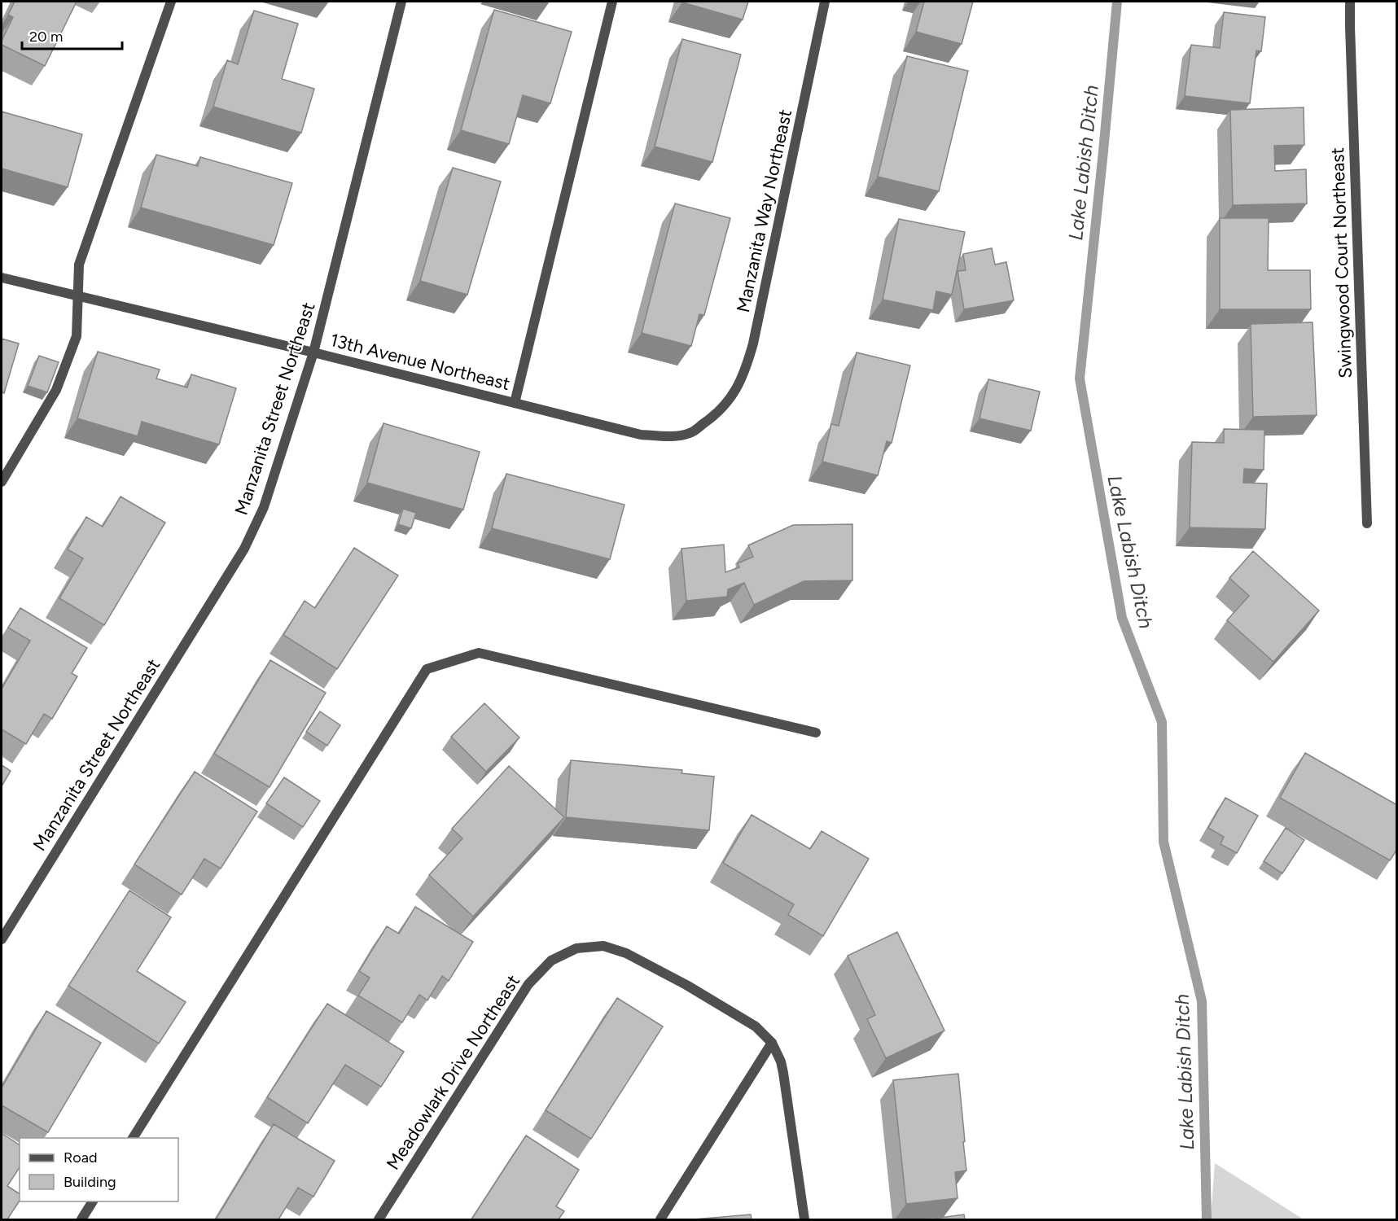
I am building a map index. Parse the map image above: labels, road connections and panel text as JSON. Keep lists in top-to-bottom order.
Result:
{
  "streets": {
    "street": [
      "Manzanita Way Northeast",
      "Swingwood Court Northeast",
      "13th Avenue Northeast",
      "Manzanita Street Northeast",
      "Meadowlark Drive Northeast"
    ]
  },
  "crossings": [
    ["Manzanita Way Northeast", "13th Avenue Northeast"],
    ["13th Avenue Northeast", "Manzanita Street Northeast"]
  ],
  "water": ["Lake Labish Ditch"],
  "legend": ["Road", "Building"],
  "scale_bar": "20 m"
}
